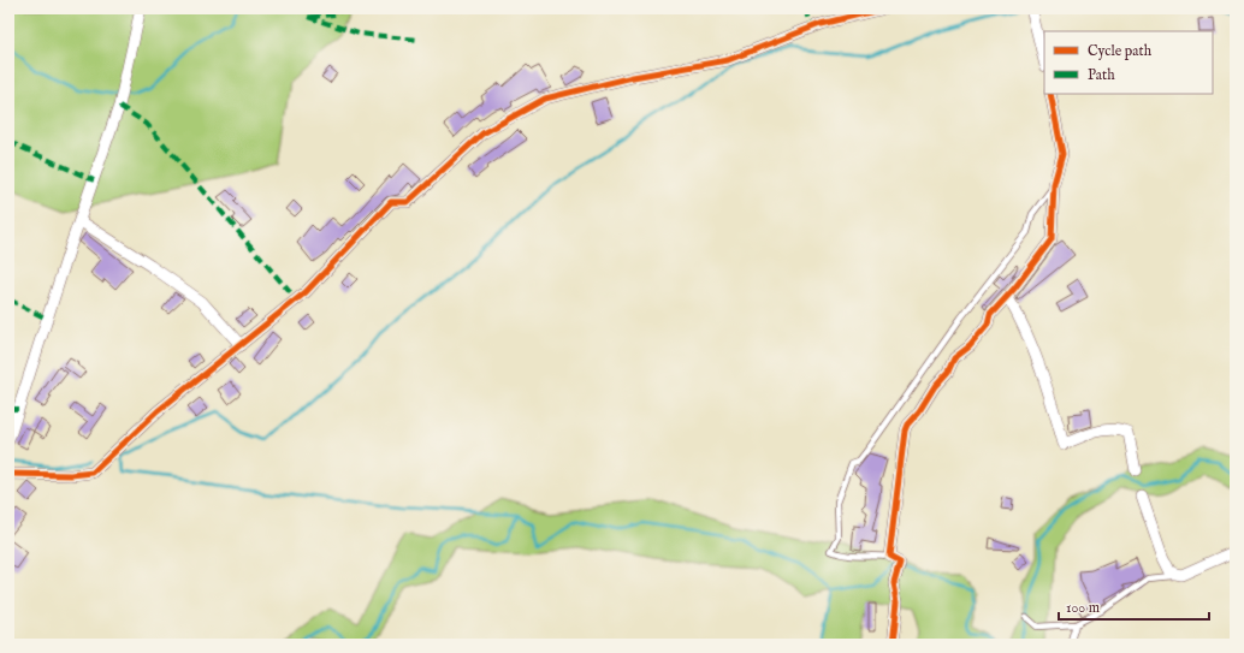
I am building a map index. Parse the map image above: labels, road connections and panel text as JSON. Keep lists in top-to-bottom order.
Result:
{
  "legend": ["Cycle path", "Path"],
  "scale_bar": "100 m"
}
